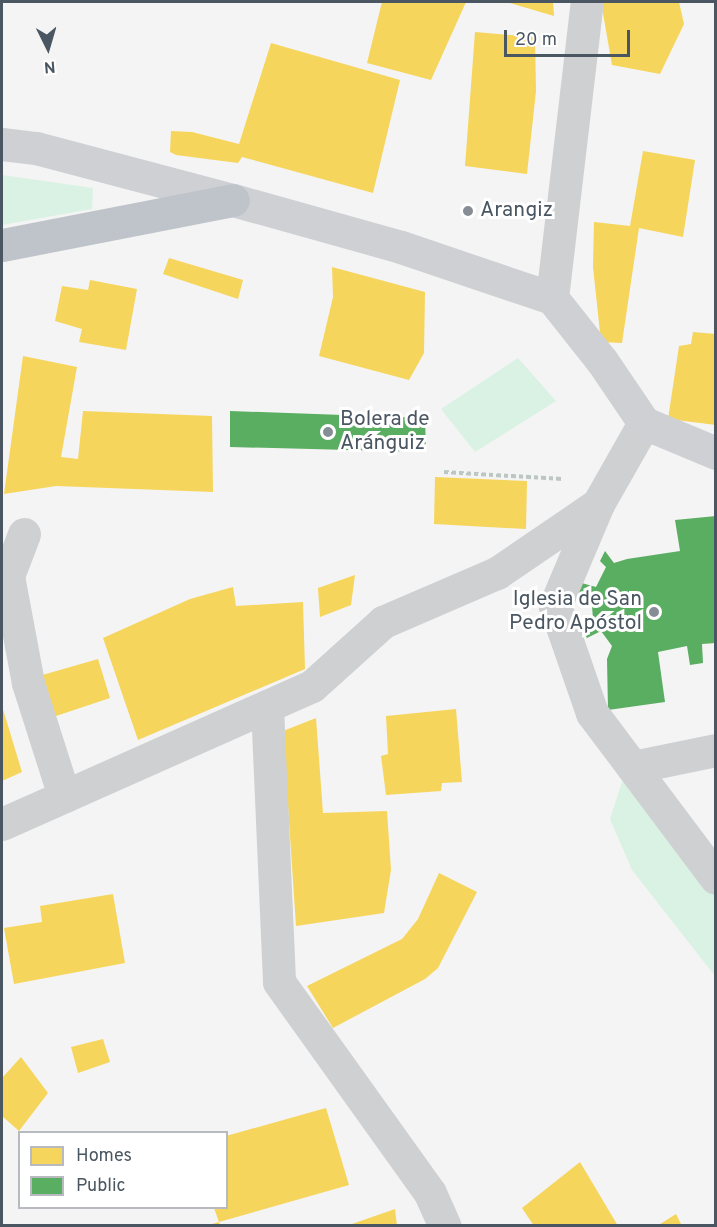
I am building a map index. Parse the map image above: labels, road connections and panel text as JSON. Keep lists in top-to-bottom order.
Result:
{
  "places": ["Arangiz", "Bolera de Aránguiz", "Iglesia de San Pedro Apóstol"],
  "legend": ["Homes", "Public"],
  "scale_bar": "20 m",
  "north": "bottom"
}
